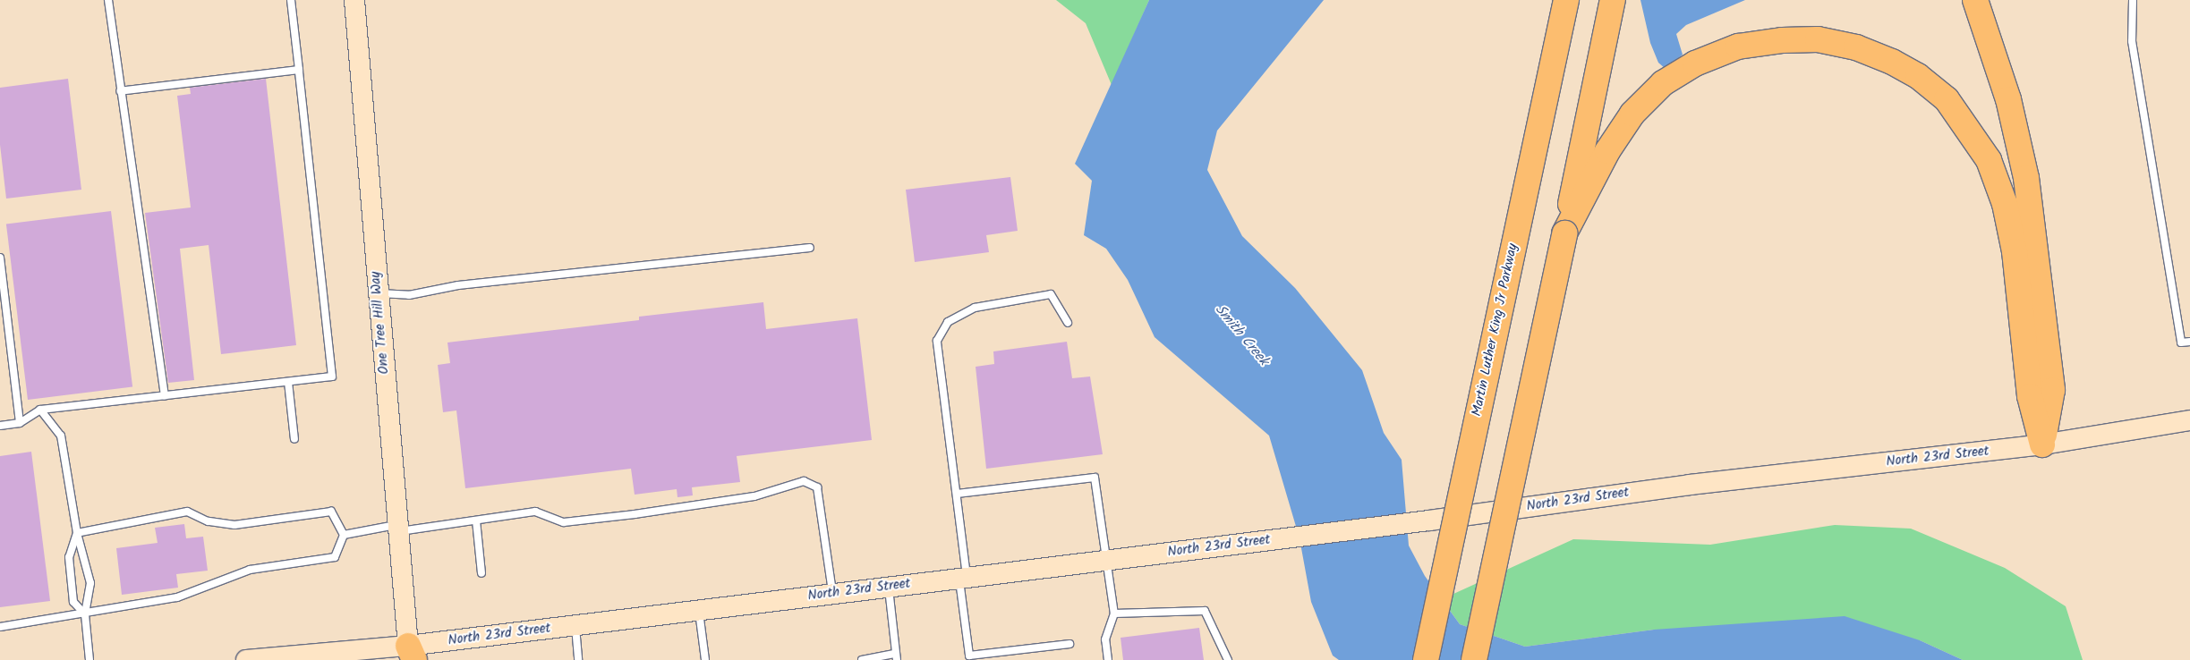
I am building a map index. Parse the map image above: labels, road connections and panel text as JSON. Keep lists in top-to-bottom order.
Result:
{
  "streets": {
    "highway": ["Martin Luther King Jr Parkway"],
    "main road": ["One Tree Hill Way", "North 23rd Street"]
  },
  "crossings": [
    ["One Tree Hill Way", "North 23rd Street"]
  ],
  "water": ["Smith Creek"]
}
